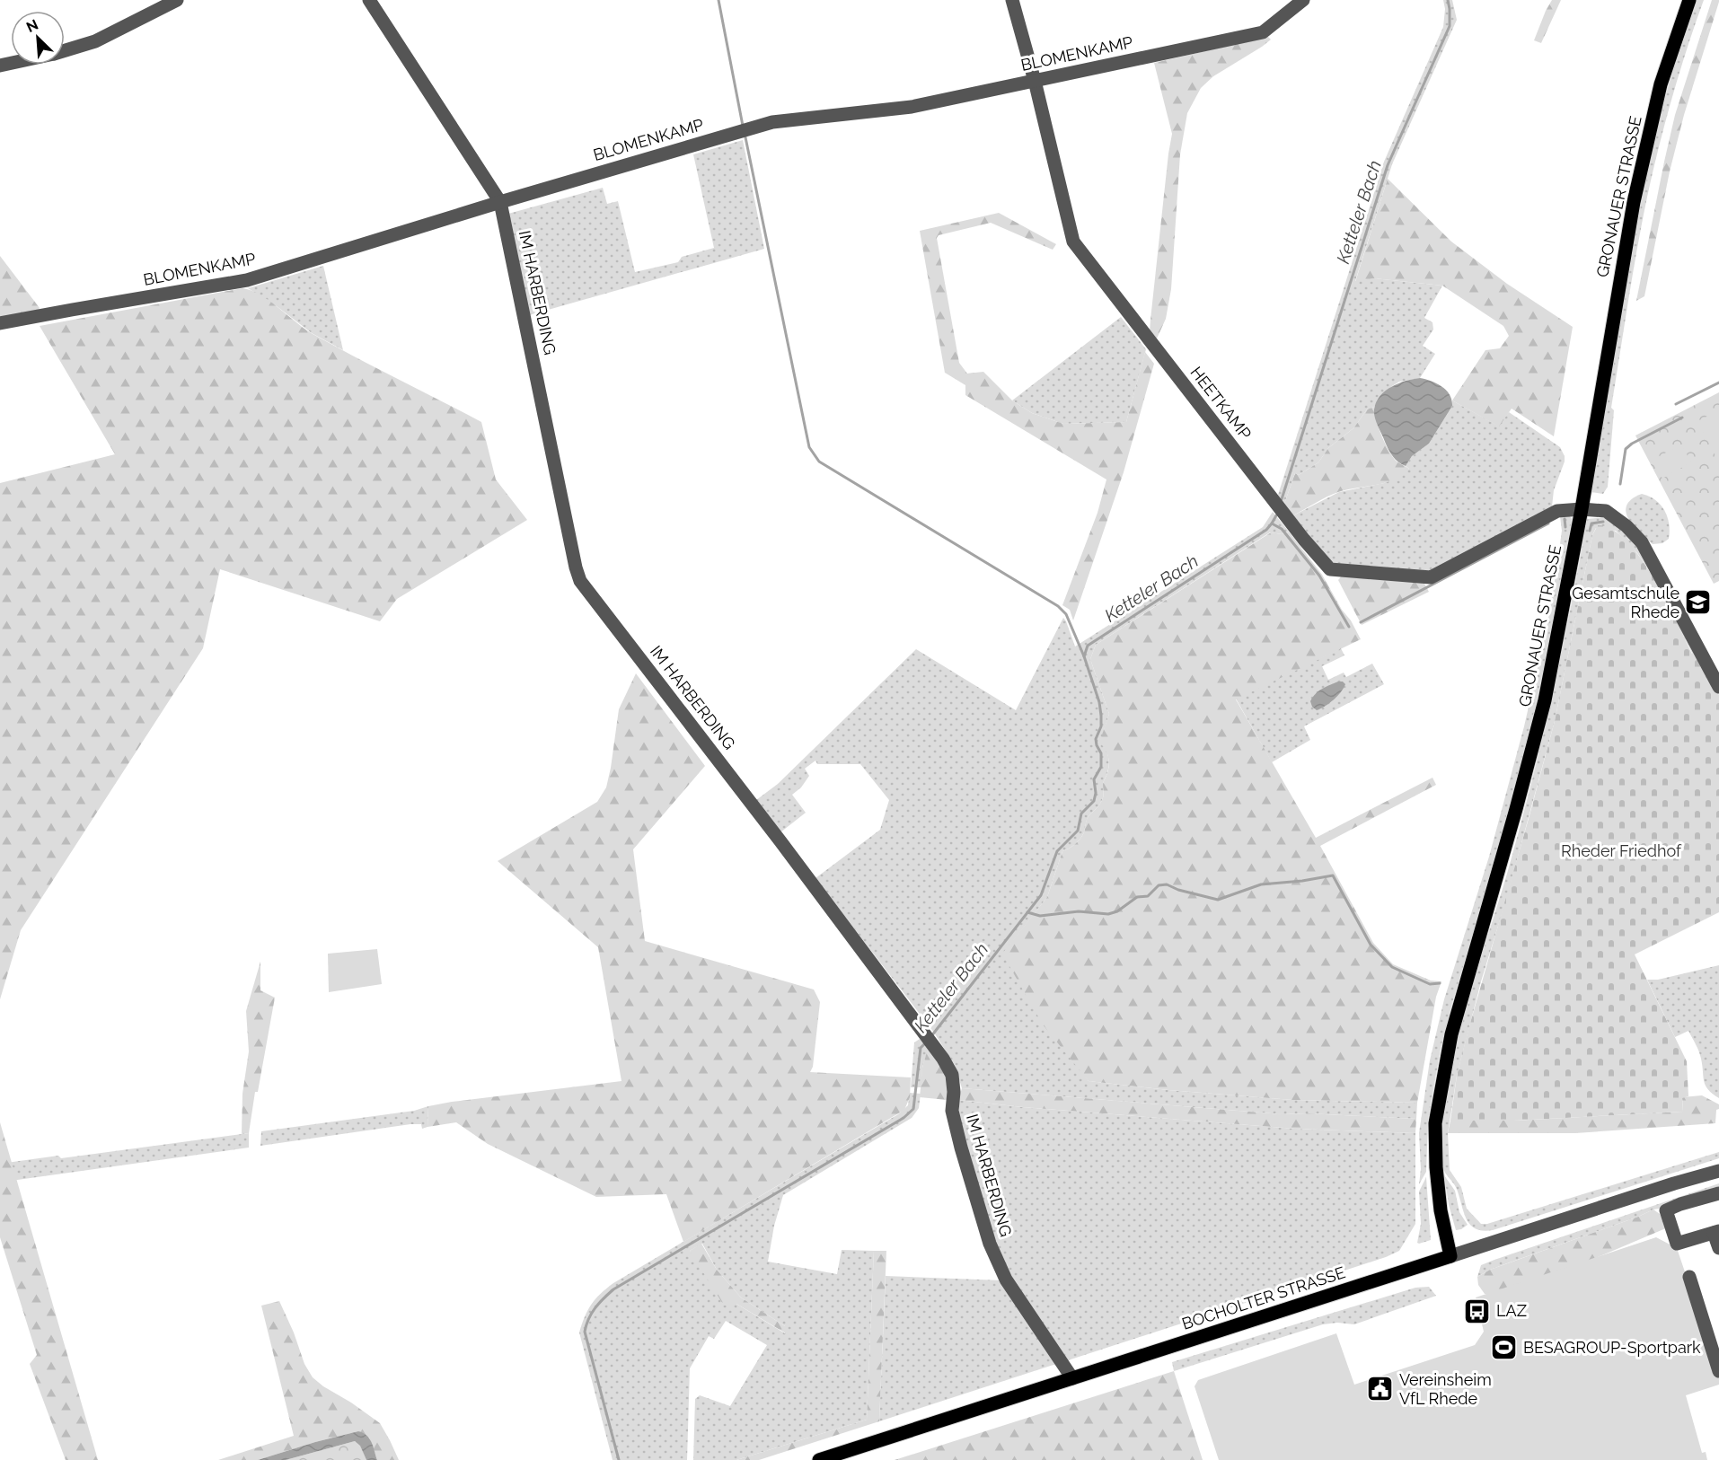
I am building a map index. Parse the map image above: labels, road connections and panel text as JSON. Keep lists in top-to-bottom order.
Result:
{
  "streets": {
    "main road": ["GRONAUER STRASSE", "BOCHOLTER STRASSE"],
    "street": ["BLOMENKAMP", "IM HARBERDING", "HEETKAMP"]
  },
  "crossings": [
    ["BLOMENKAMP", "IM HARBERDING"],
    ["BLOMENKAMP", "HEETKAMP"],
    ["GRONAUER STRASSE", "HEETKAMP"],
    ["GRONAUER STRASSE", "BOCHOLTER STRASSE"],
    ["IM HARBERDING", "BOCHOLTER STRASSE"]
  ],
  "water": ["Ketteler Bach"],
  "parks": ["Rheder Friedhof"],
  "places": {
    "school or university": ["Gesamtschule Rhede"],
    "bus stop": ["LAZ"],
    "sports": ["BESAGROUP-Sportpark"],
    "public building": ["Vereinsheim VfL Rhede"]
  },
  "north": "top left"
}
